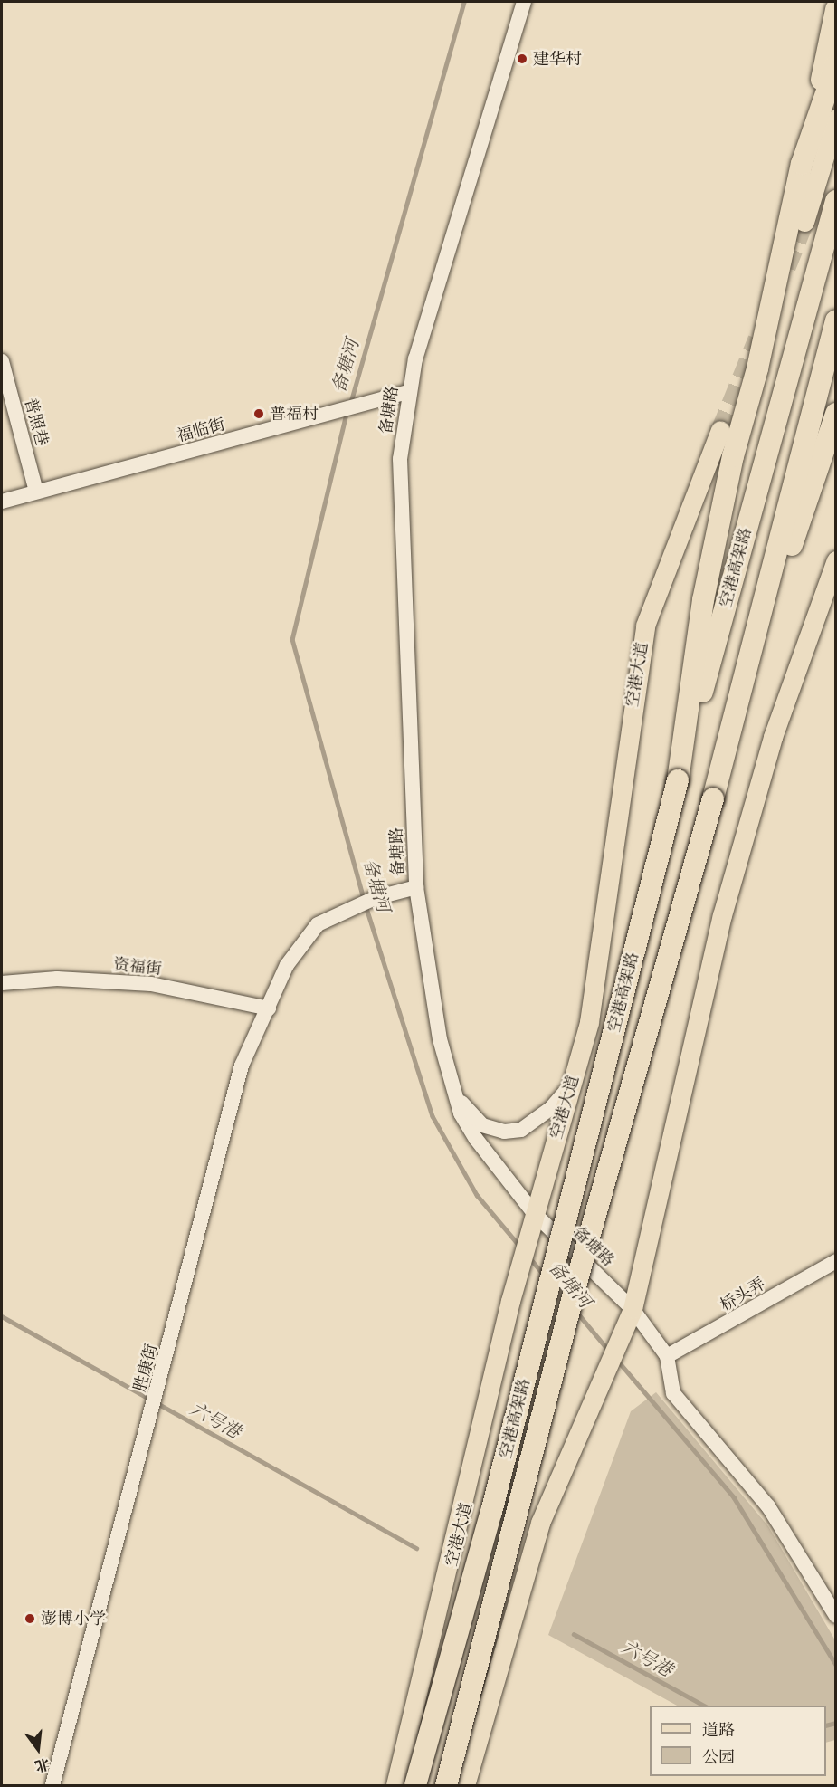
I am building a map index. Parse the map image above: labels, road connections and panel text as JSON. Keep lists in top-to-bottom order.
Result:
{
  "streets": {
    "highway": ["空港高架路"],
    "main road": ["空港大道"],
    "street": [
      "备塘路",
      "普照巷",
      "福临街",
      "资福街",
      "桥头弄",
      "胜康街"
    ]
  },
  "crossings": [
    ["备塘路", "福临街"],
    ["备塘路", "空港大道"],
    ["备塘路", "桥头弄"],
    ["备塘路", "胜康街"],
    ["普照巷", "福临街"],
    ["资福街", "胜康街"]
  ],
  "water": ["备塘河", "六号港"],
  "places": ["建华村", "普福村", "澎博小学"],
  "legend": ["道路", "公园"],
  "north": "bottom"
}
